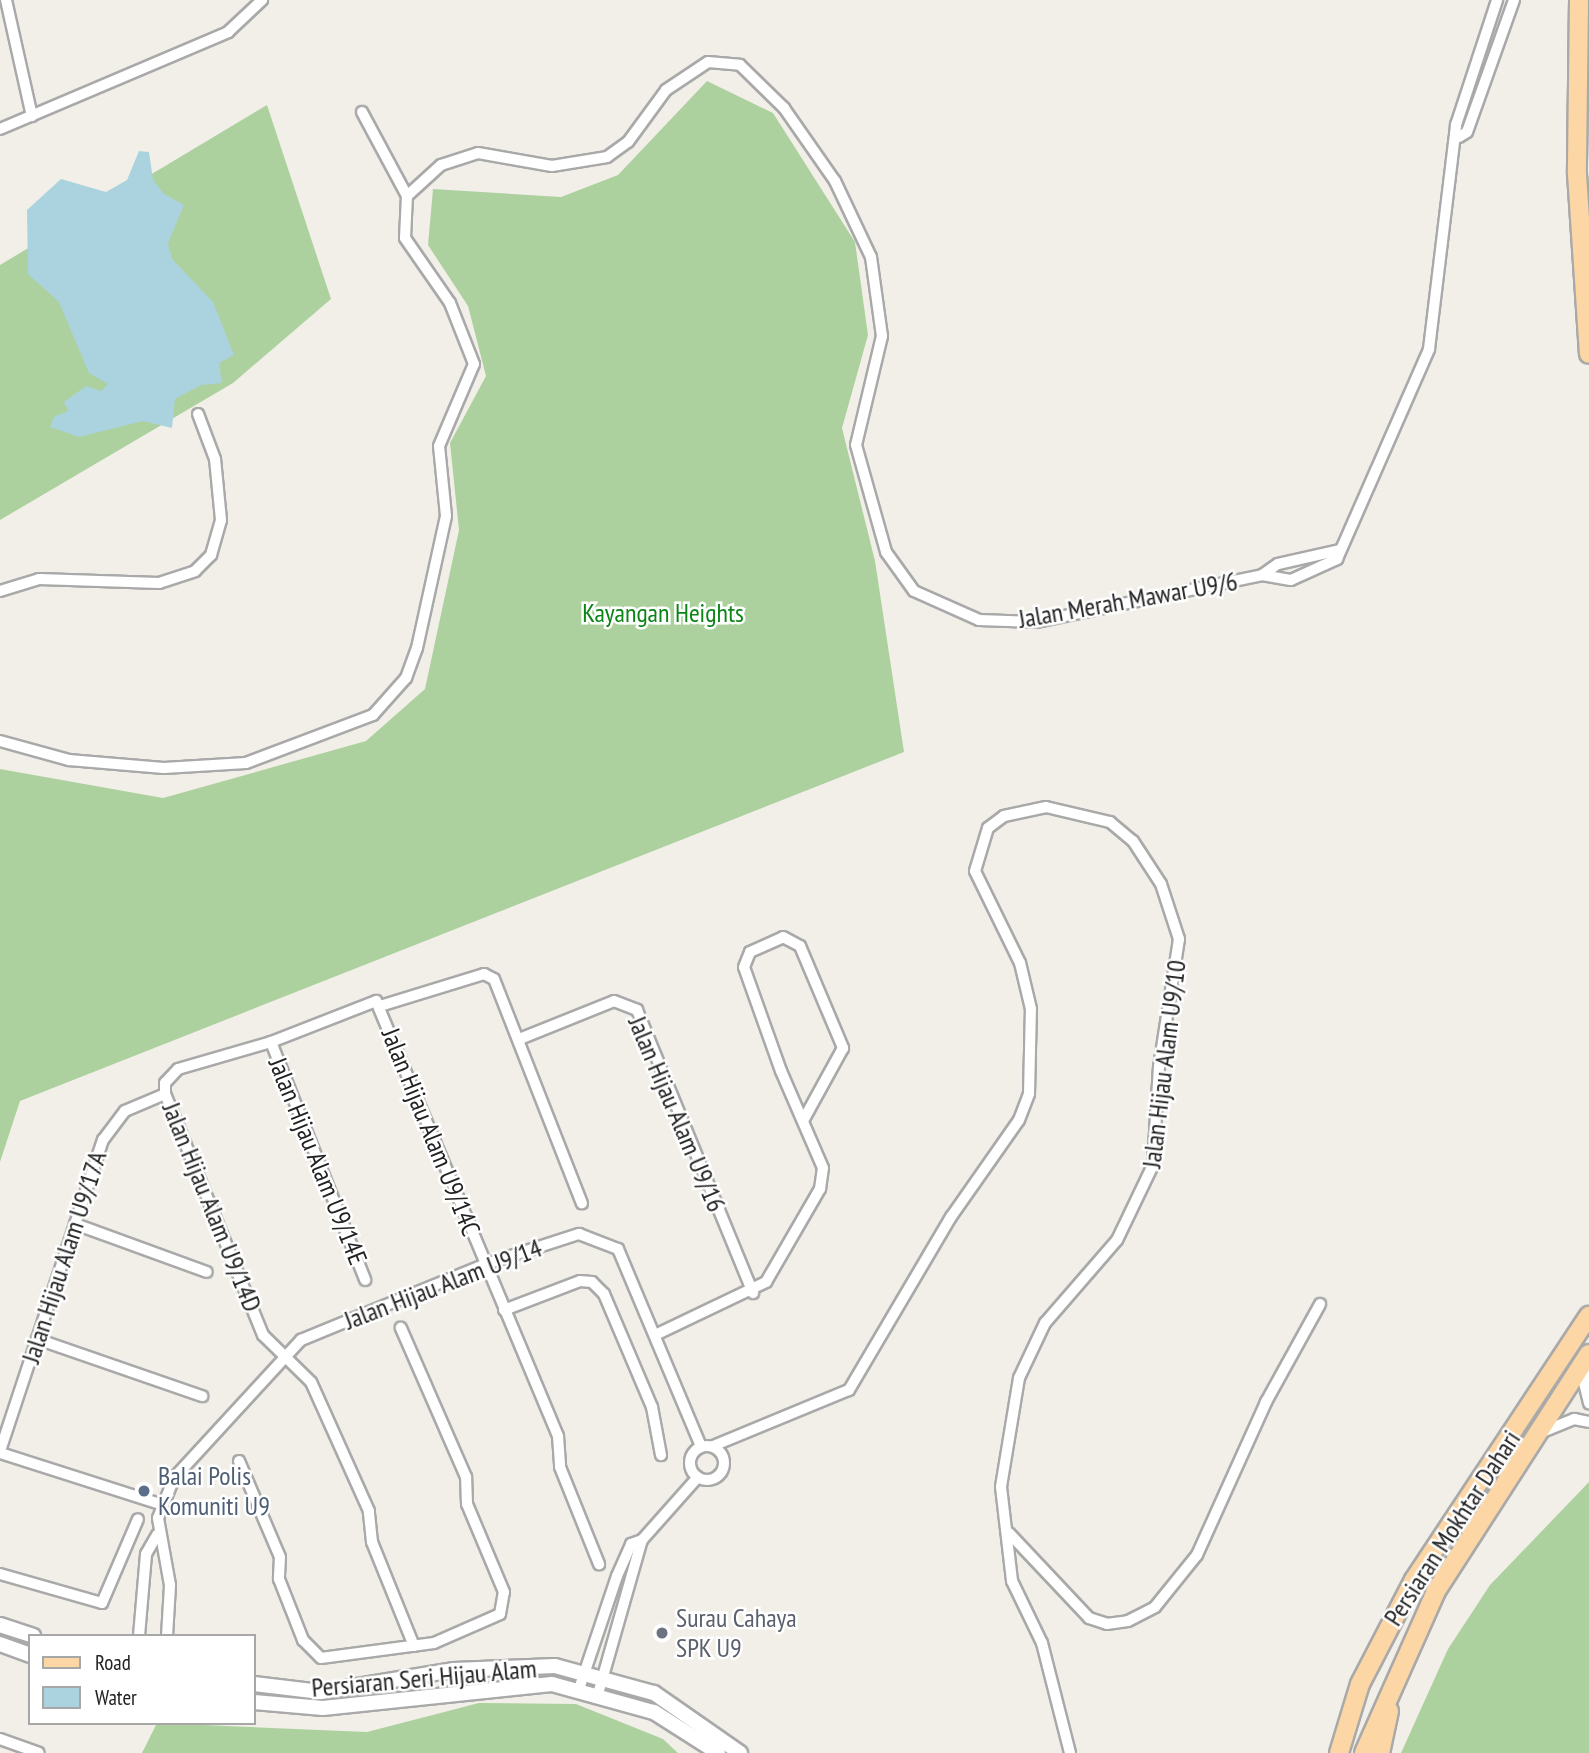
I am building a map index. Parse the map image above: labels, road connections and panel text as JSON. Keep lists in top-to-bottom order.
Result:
{
  "streets": {
    "main road": ["Persiaran Mokhtar Dahari"],
    "street": [
      "Jalan Merah Mawar U9/6",
      "Jalan Hijau Alam U9/10",
      "Jalan Hijau Alam U9/16",
      "Jalan Hijau Alam U9/14C",
      "Jalan Hijau Alam U9/14E",
      "Jalan Hijau Alam U9/14D",
      "Jalan Hijau Alam U9/17A",
      "Jalan Hijau Alam U9/14",
      "Persiaran Seri Hijau Alam"
    ]
  },
  "crossings": [
    ["Jalan Hijau Alam U9/10", "Jalan Hijau Alam U9/14"],
    ["Jalan Hijau Alam U9/16", "Jalan Hijau Alam U9/14D"],
    ["Jalan Hijau Alam U9/14C", "Jalan Hijau Alam U9/14D"],
    ["Jalan Hijau Alam U9/14C", "Jalan Hijau Alam U9/14"],
    ["Jalan Hijau Alam U9/14E", "Jalan Hijau Alam U9/14D"],
    ["Jalan Hijau Alam U9/14D", "Jalan Hijau Alam U9/17A"],
    ["Jalan Hijau Alam U9/14D", "Jalan Hijau Alam U9/14"]
  ],
  "parks": ["Kayangan Heights"],
  "places": ["Balai Polis Komuniti U9", "Surau Cahaya SPK U9"],
  "legend": ["Road", "Water"]
}
